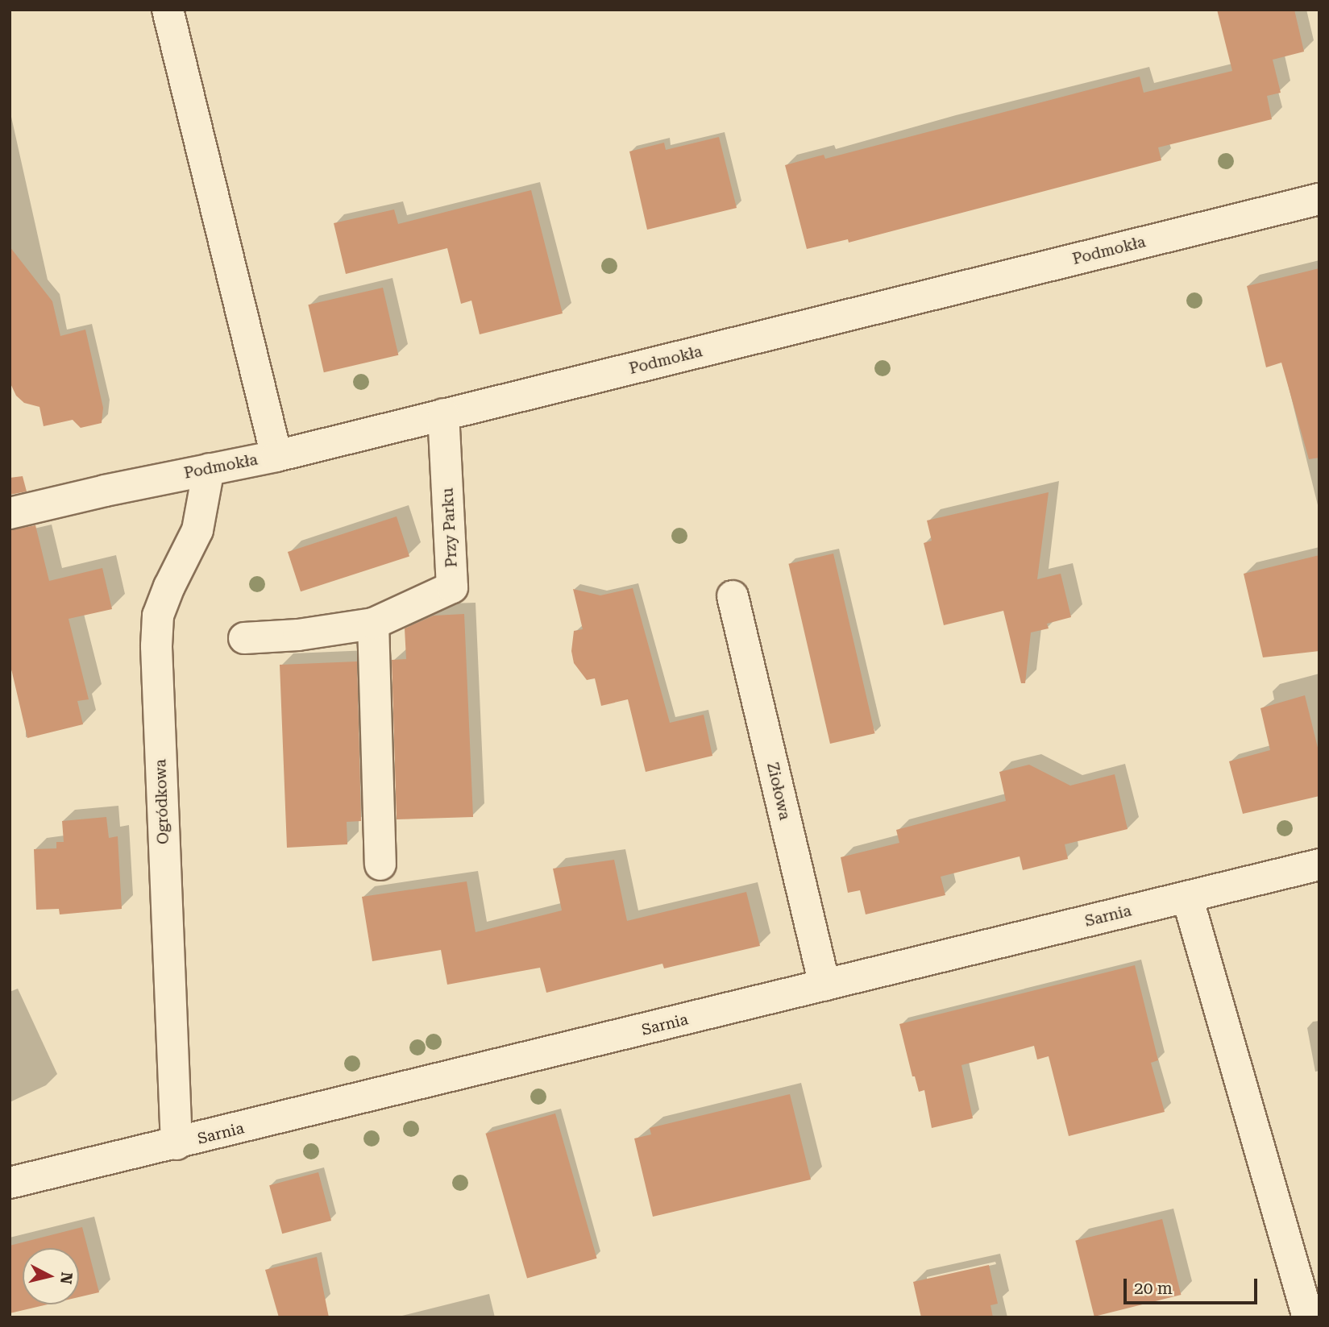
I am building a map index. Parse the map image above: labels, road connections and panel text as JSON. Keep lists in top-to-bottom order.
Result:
{
  "streets": {
    "street": [
      "Podmokła",
      "Przy Parku",
      "Ziołowa",
      "Ogródkowa",
      "Sarnia"
    ]
  },
  "crossings": [
    ["Podmokła", "Przy Parku"],
    ["Podmokła", "Ogródkowa"],
    ["Ziołowa", "Sarnia"],
    ["Ogródkowa", "Sarnia"]
  ],
  "scale_bar": "20 m",
  "north": "right"
}
